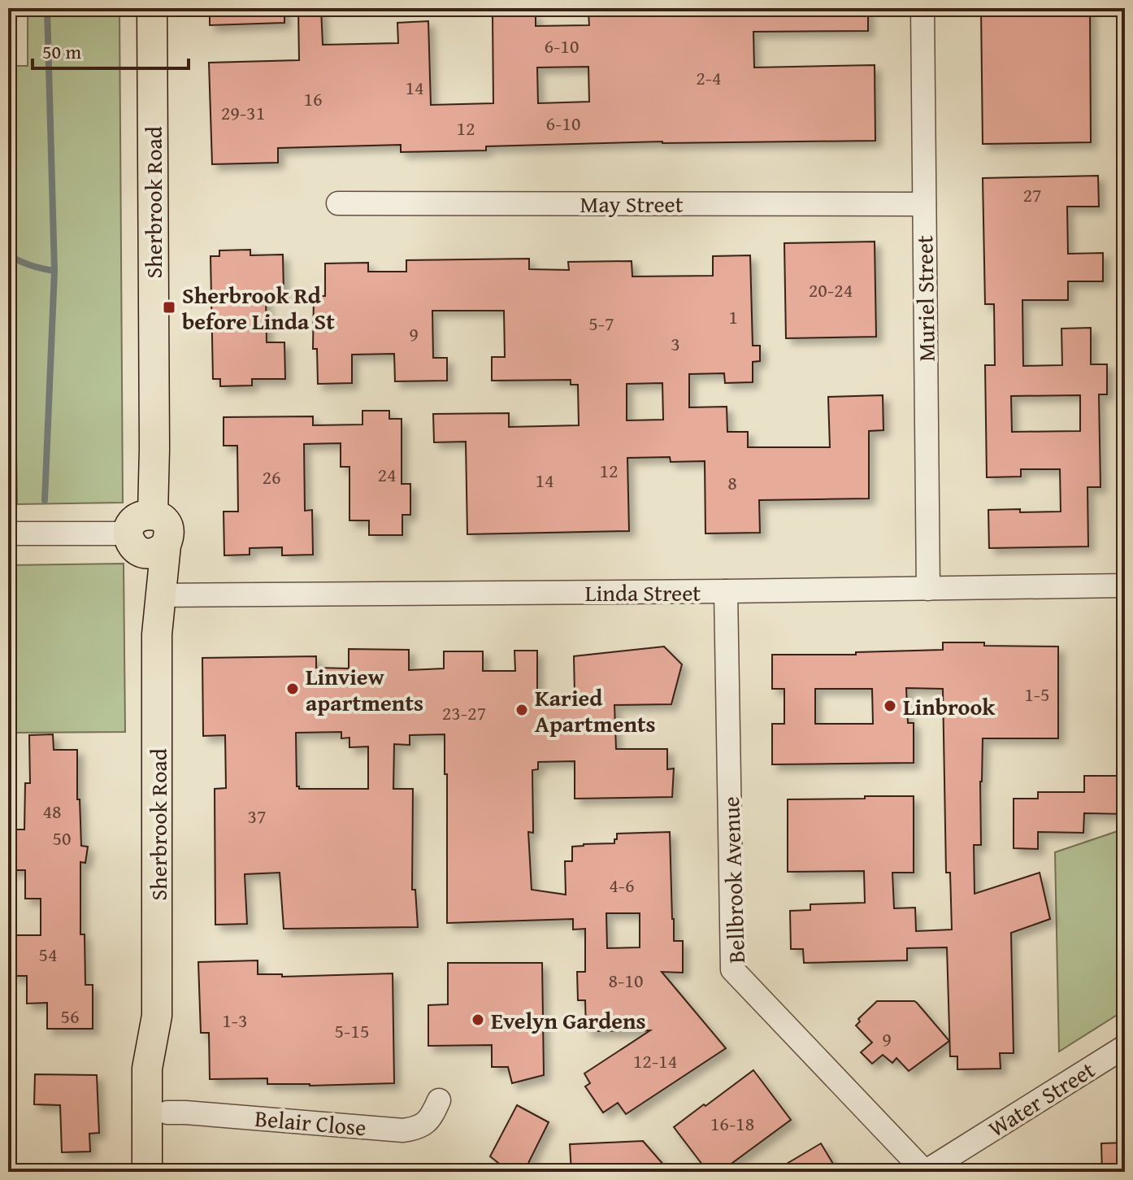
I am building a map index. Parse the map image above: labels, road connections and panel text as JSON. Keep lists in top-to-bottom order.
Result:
{
  "streets": {
    "main road": ["Sherbrook Road"],
    "street": [
      "May Street",
      "Muriel Street",
      "Linda Street",
      "Bellbrook Avenue",
      "Water Street",
      "Belair Close"
    ]
  },
  "crossings": [
    ["Sherbrook Road", "Linda Street"],
    ["Sherbrook Road", "Belair Close"],
    ["May Street", "Muriel Street"],
    ["Muriel Street", "Linda Street"],
    ["Linda Street", "Bellbrook Avenue"],
    ["Bellbrook Avenue", "Water Street"]
  ],
  "places": {
    "transit": ["Sherbrook Rd before Linda St"],
    "other": [
      "Linview apartments",
      "Linbrook",
      "Karied Apartments",
      "Evelyn Gardens"
    ]
  },
  "house_numbers": [
    "6-10",
    "2-4",
    "14",
    "16",
    "29-31",
    "6-10",
    "12",
    "27",
    "20-24",
    "1",
    "5-7",
    "9",
    "3",
    "12",
    "24",
    "26",
    "14",
    "8",
    "1-5",
    "23-27",
    "48",
    "37",
    "50",
    "4-6",
    "54",
    "8-10",
    "56",
    "1-3",
    "5-15",
    "9",
    "12-14",
    "16-18"
  ],
  "scale_bar": "50 m"
}
